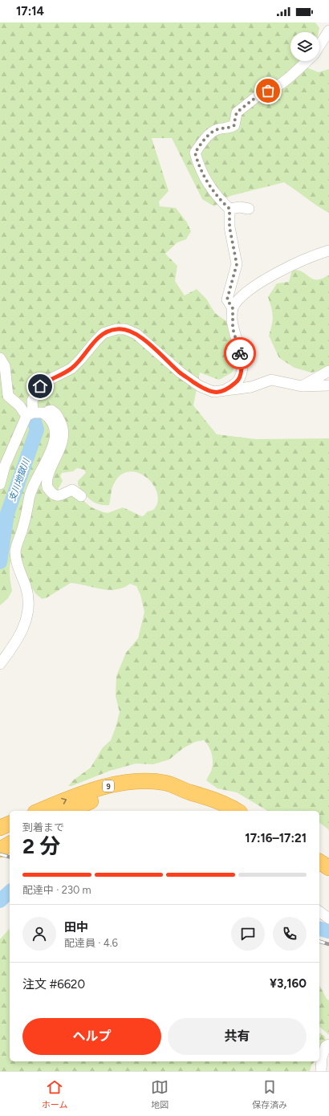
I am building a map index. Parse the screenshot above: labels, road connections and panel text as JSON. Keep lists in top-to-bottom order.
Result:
{
  "streets": {
    "highway": ["9"]
  },
  "water": ["支川地獄川"],
  "page": {
    "status": "17:14",
    "heading": ["2 分", "到着まで", "17:16–17:21"],
    "panel": [
      "田中",
      "配達員 · 4.6",
      "注文 #6620",
      "¥3,160"
    ],
    "bar": "配達中 · 230 m",
    "buttons": ["ヘルプ", "共有"],
    "tabs": ["ホーム", "地図", "保存済み"]
  }
}
